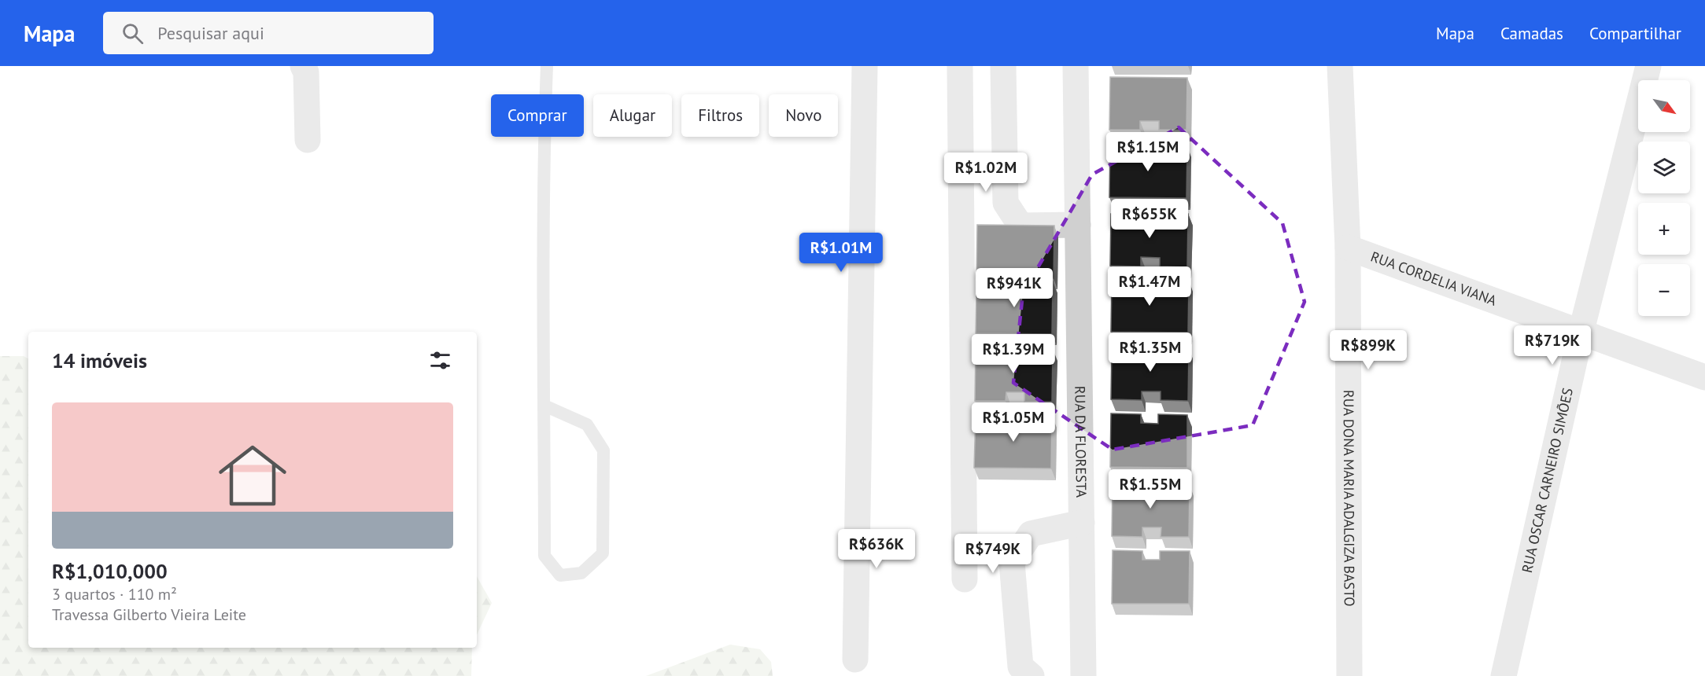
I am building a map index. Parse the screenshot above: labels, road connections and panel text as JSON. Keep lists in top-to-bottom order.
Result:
{
  "streets": {
    "street": [
      "RUA CORDELIA VIANA",
      "RUA DA FLORESTA",
      "RUA OSCAR CARNEIRO SIMÕES",
      "RUA DONA MARIA ADALGIZA BASTO"
    ]
  },
  "crossings": [
    ["RUA CORDELIA VIANA", "RUA OSCAR CARNEIRO SIMÕES"],
    ["RUA CORDELIA VIANA", "RUA DONA MARIA ADALGIZA BASTO"]
  ],
  "north": "bottom right",
  "page": {
    "header": "Mapa",
    "search": "Pesquisar aqui",
    "nav": ["Mapa", "Camadas", "Compartilhar"],
    "map_buttons": ["+", "−"],
    "chip": [
      "Comprar",
      "Alugar",
      "Filtros",
      "Novo"
    ],
    "price": [
      "R$1.15M",
      "R$1.02M",
      "R$655K",
      "R$1.01M",
      "R$1.47M",
      "R$941K",
      "R$719K",
      "R$899K",
      "R$1.35M",
      "R$1.39M",
      "R$1.05M",
      "R$1.55M",
      "R$636K",
      "R$749K"
    ],
    "heading": "14 imóveis",
    "list": [
      {
        "name": "R$1,010,000",
        "note": "3 quartos · 110 m² · Travessa Gilberto Vieira Leite"
      }
    ]
  }
}
